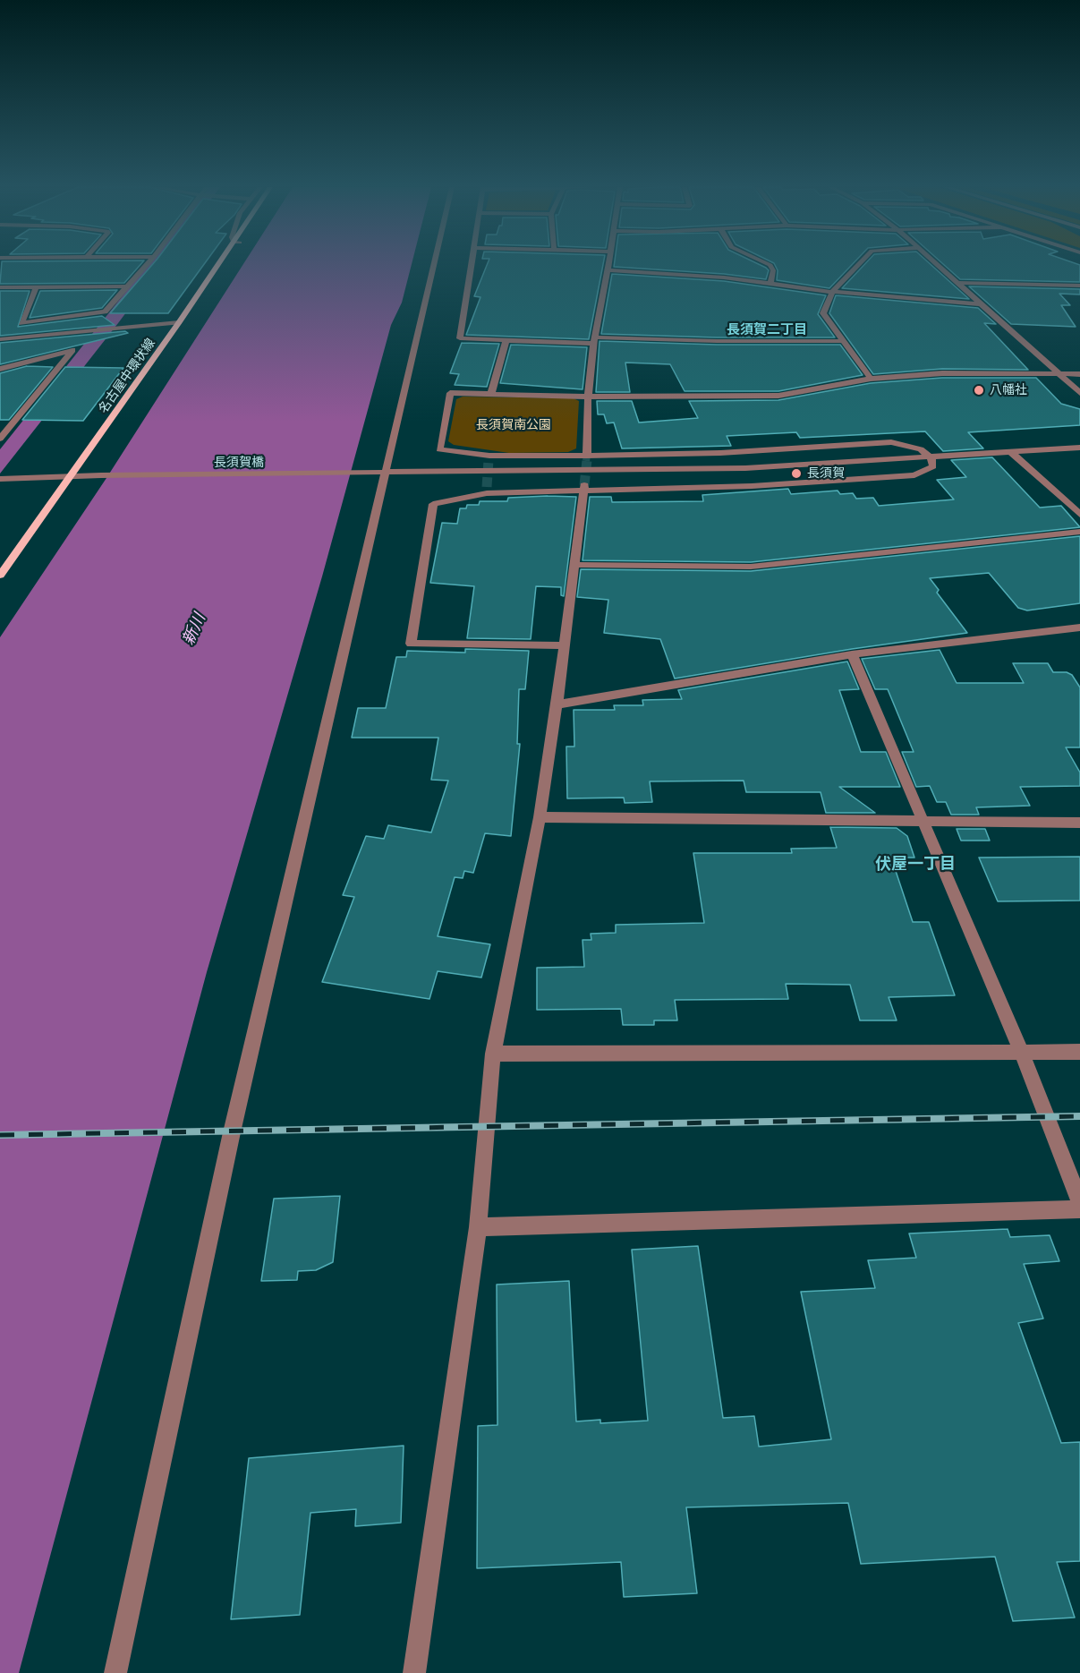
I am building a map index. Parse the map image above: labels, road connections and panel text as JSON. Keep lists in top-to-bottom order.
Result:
{
  "streets": {
    "main road": ["名古屋中環状線"],
    "street": ["長須賀橋"]
  },
  "crossings": [
    ["名古屋中環状線", "長須賀橋"]
  ],
  "districts": ["長須賀二丁目", "伏屋一丁目"],
  "water": ["新川"],
  "parks": ["長須賀南公園"],
  "places": ["八幡社", "長須賀"]
}
